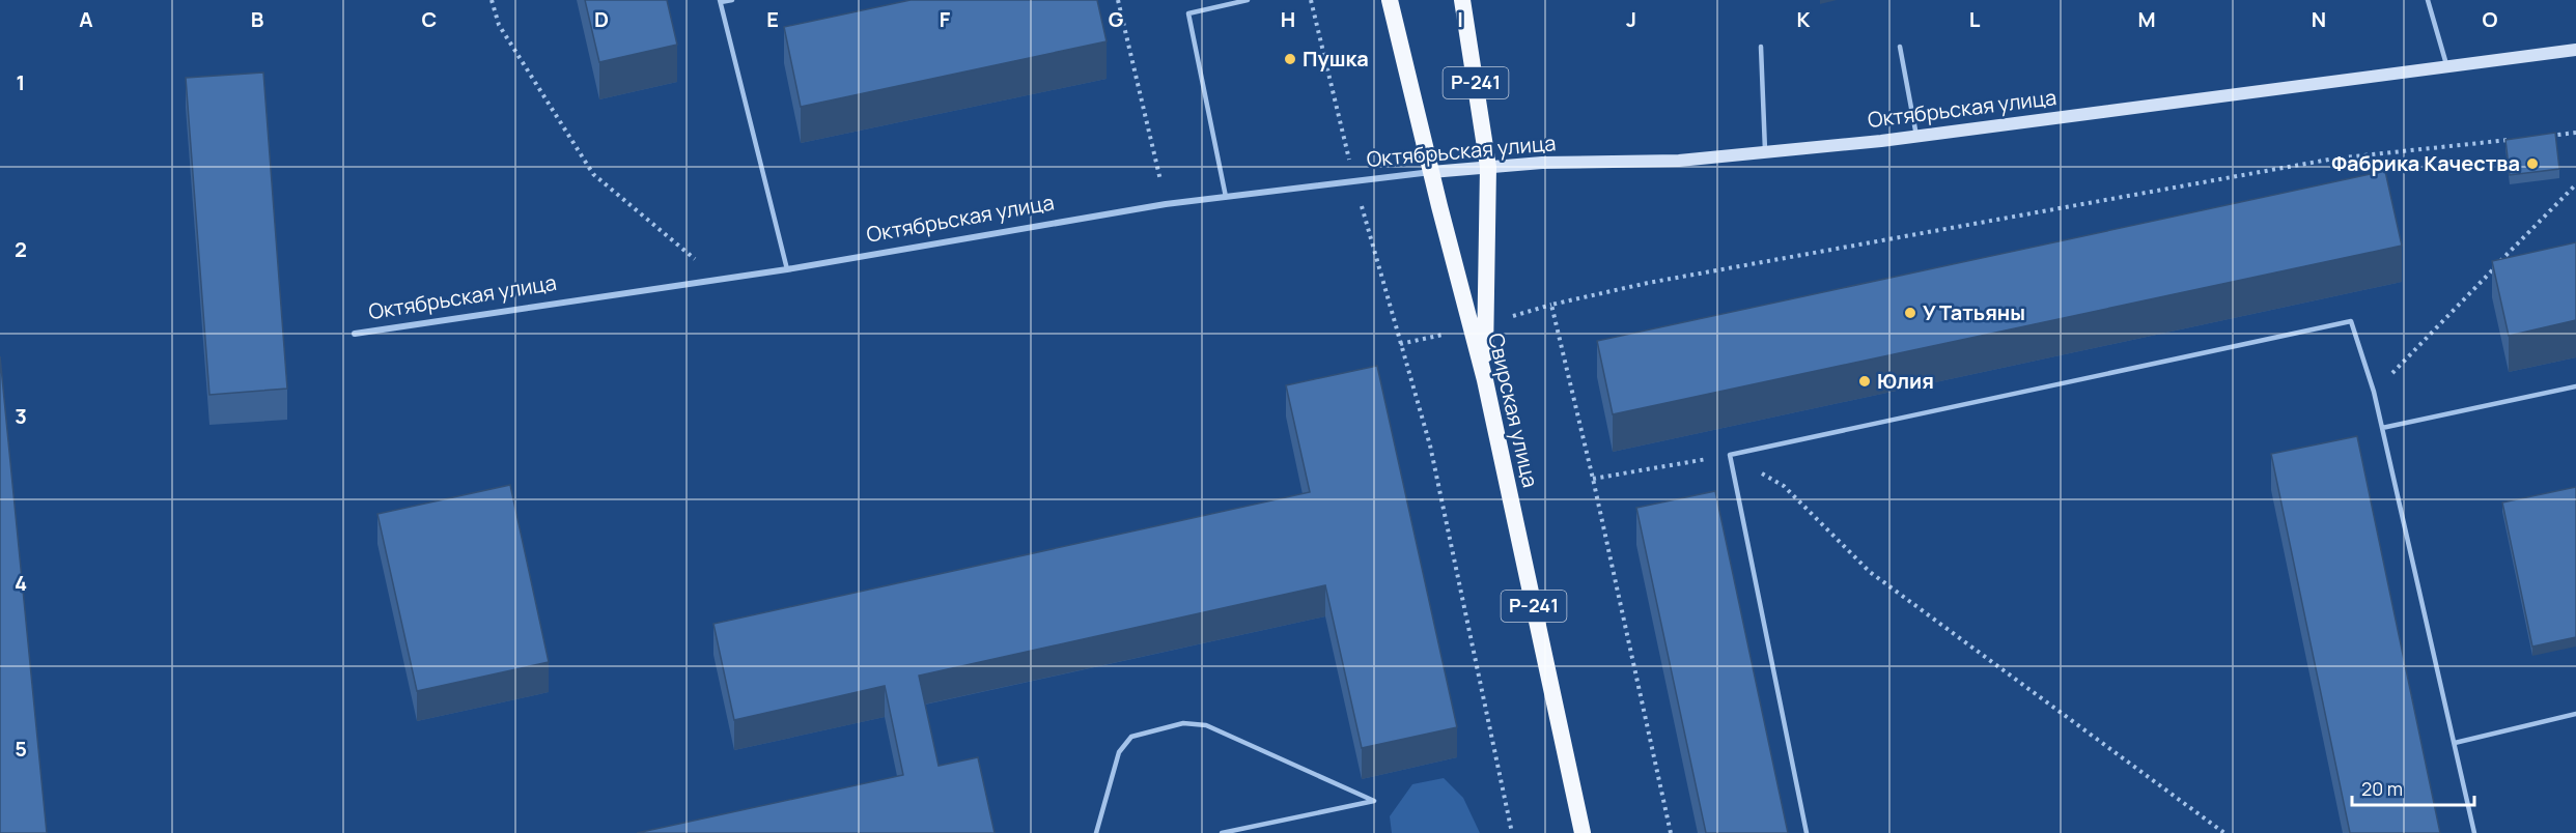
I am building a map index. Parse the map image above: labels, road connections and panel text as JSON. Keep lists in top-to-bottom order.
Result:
{
  "streets": {
    "highway": ["Р-241", "Свирская улица"],
    "main road": ["Октябрьская улица"]
  },
  "crossings": [
    ["Р-241", "Октябрьская улица"],
    ["Р-241", "Свирская улица"],
    ["Октябрьская улица", "Свирская улица"]
  ],
  "places": [
    "Пушка",
    "Фабрика Качества",
    "У Татьяны",
    "Юлия"
  ],
  "scale_bar": "20 m",
  "grid": {
    "columns": [
      "A",
      "B",
      "C",
      "D",
      "E",
      "F",
      "G",
      "H",
      "I",
      "J",
      "K",
      "L",
      "M",
      "N",
      "O"
    ],
    "rows": [
      "1",
      "2",
      "3",
      "4",
      "5"
    ]
  }
}
